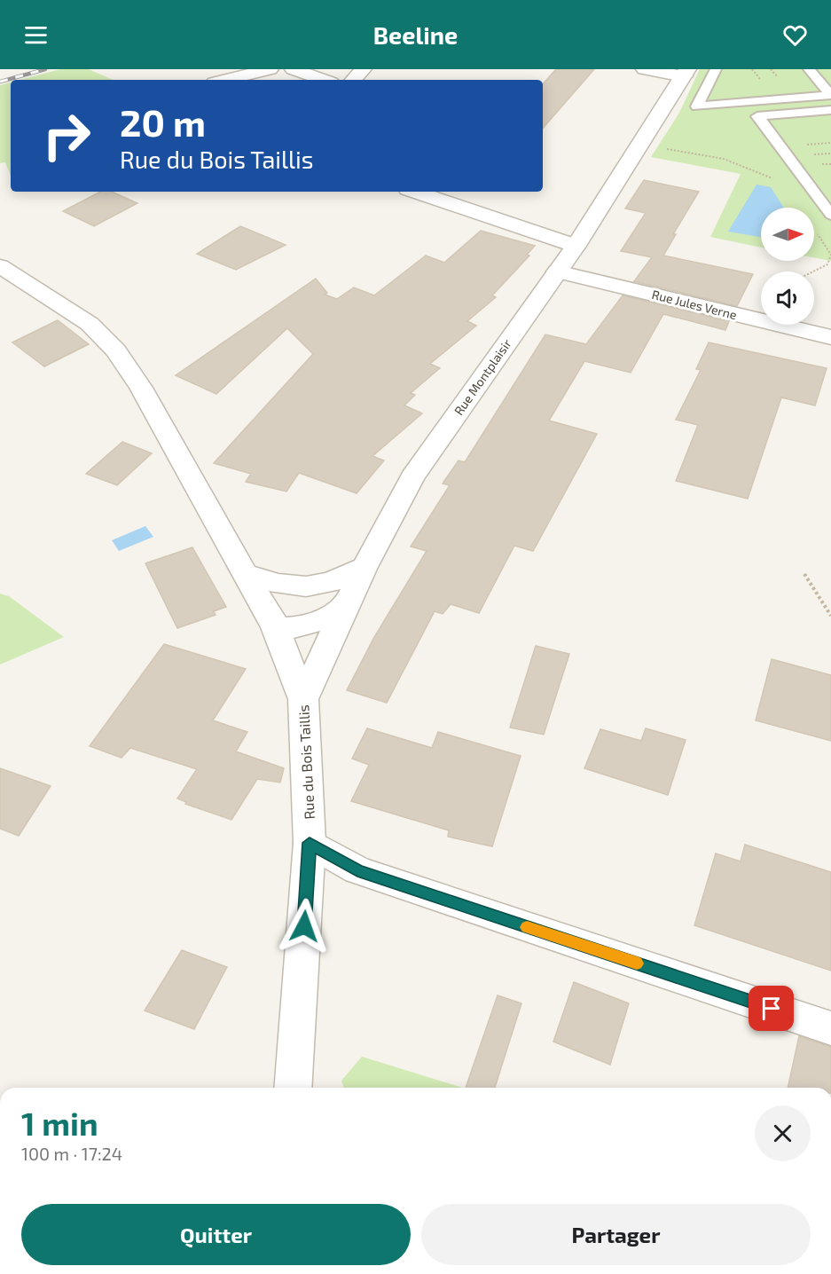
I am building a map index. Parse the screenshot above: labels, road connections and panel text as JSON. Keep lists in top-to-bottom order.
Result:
{
  "streets": {
    "street": ["Rue Jules Verne", "Rue Montplaisir", "Rue du Bois Taillis"]
  },
  "crossings": [
    ["Rue Jules Verne", "Rue Montplaisir"],
    ["Rue Montplaisir", "Rue du Bois Taillis"]
  ],
  "north": "right",
  "page": {
    "header": "Beeline",
    "turn": ["20 m", "Rue du Bois Taillis"],
    "heading": ["1 min", "100 m · 17:24"],
    "buttons": ["Quitter", "Partager"]
  }
}
